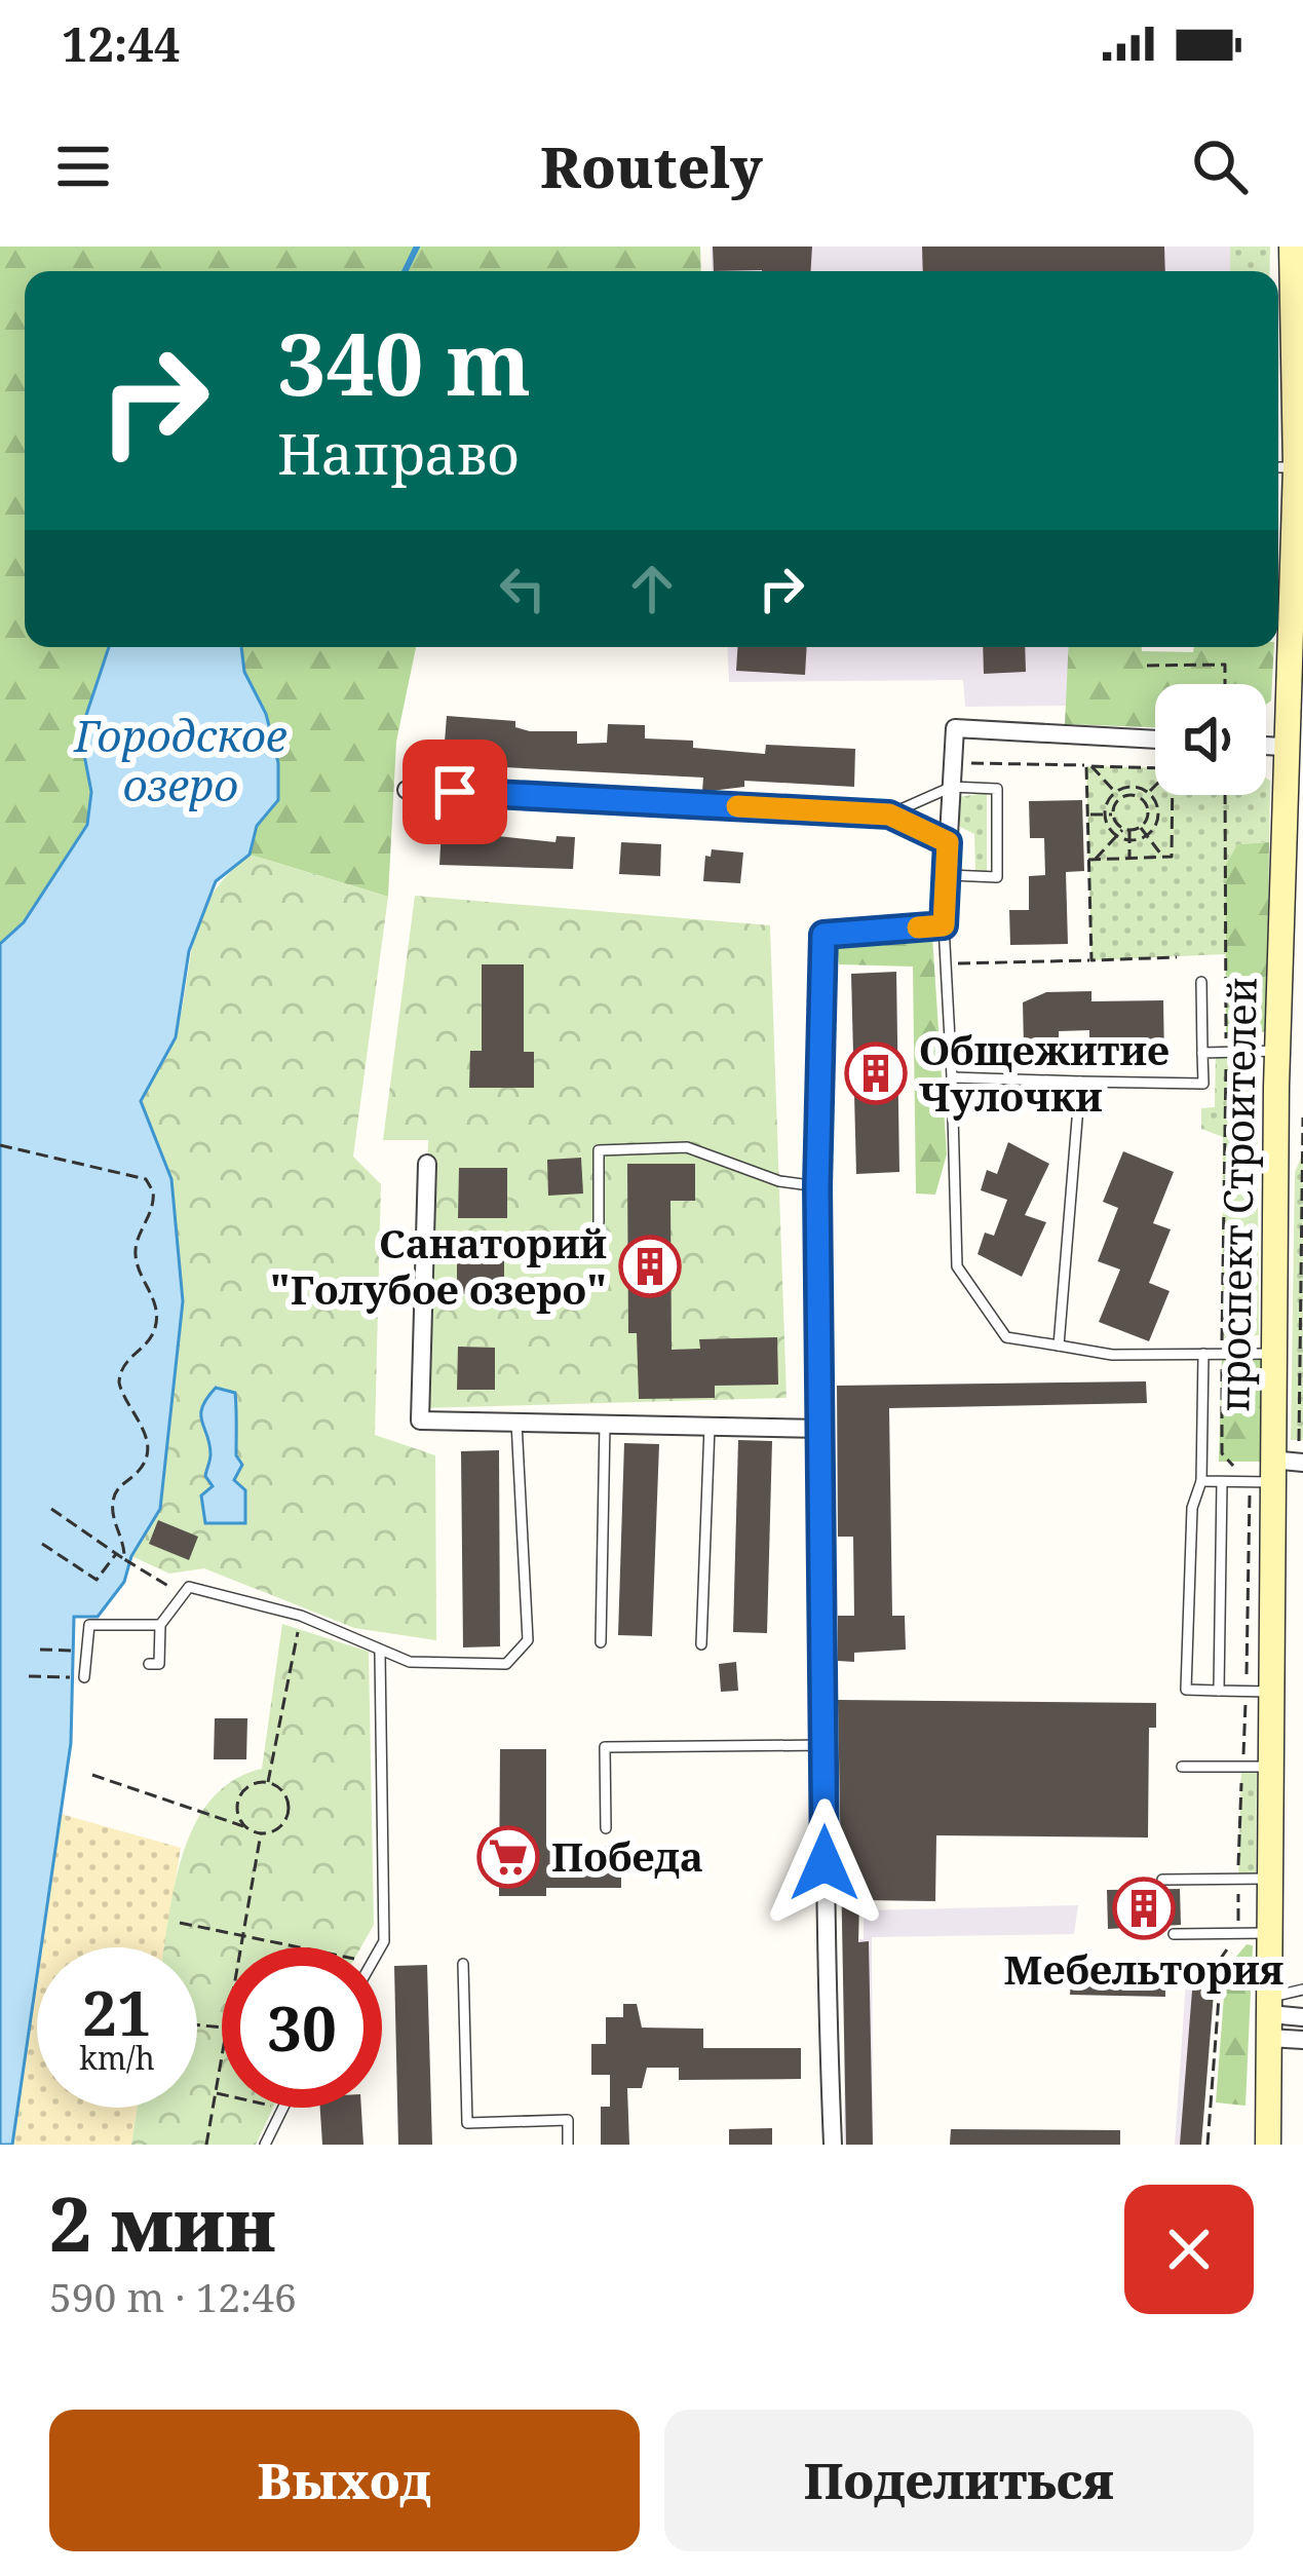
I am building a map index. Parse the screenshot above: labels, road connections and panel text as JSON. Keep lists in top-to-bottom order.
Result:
{
  "streets": {
    "street": ["проспект Строителей"]
  },
  "water": ["Городское озеро"],
  "places": {
    "building": ["Общежитие Чулочки", "Санаторий \"Голубое озеро\"", "Мебельтория"],
    "supermarket": ["Победа"]
  },
  "page": {
    "status": "12:44",
    "header": "Routely",
    "turn": ["340 m", "Направо"],
    "speed": "21 km/h",
    "limit": "30",
    "heading": ["2 мин", "590 m · 12:46"],
    "buttons": ["Выход", "Поделиться"]
  }
}
